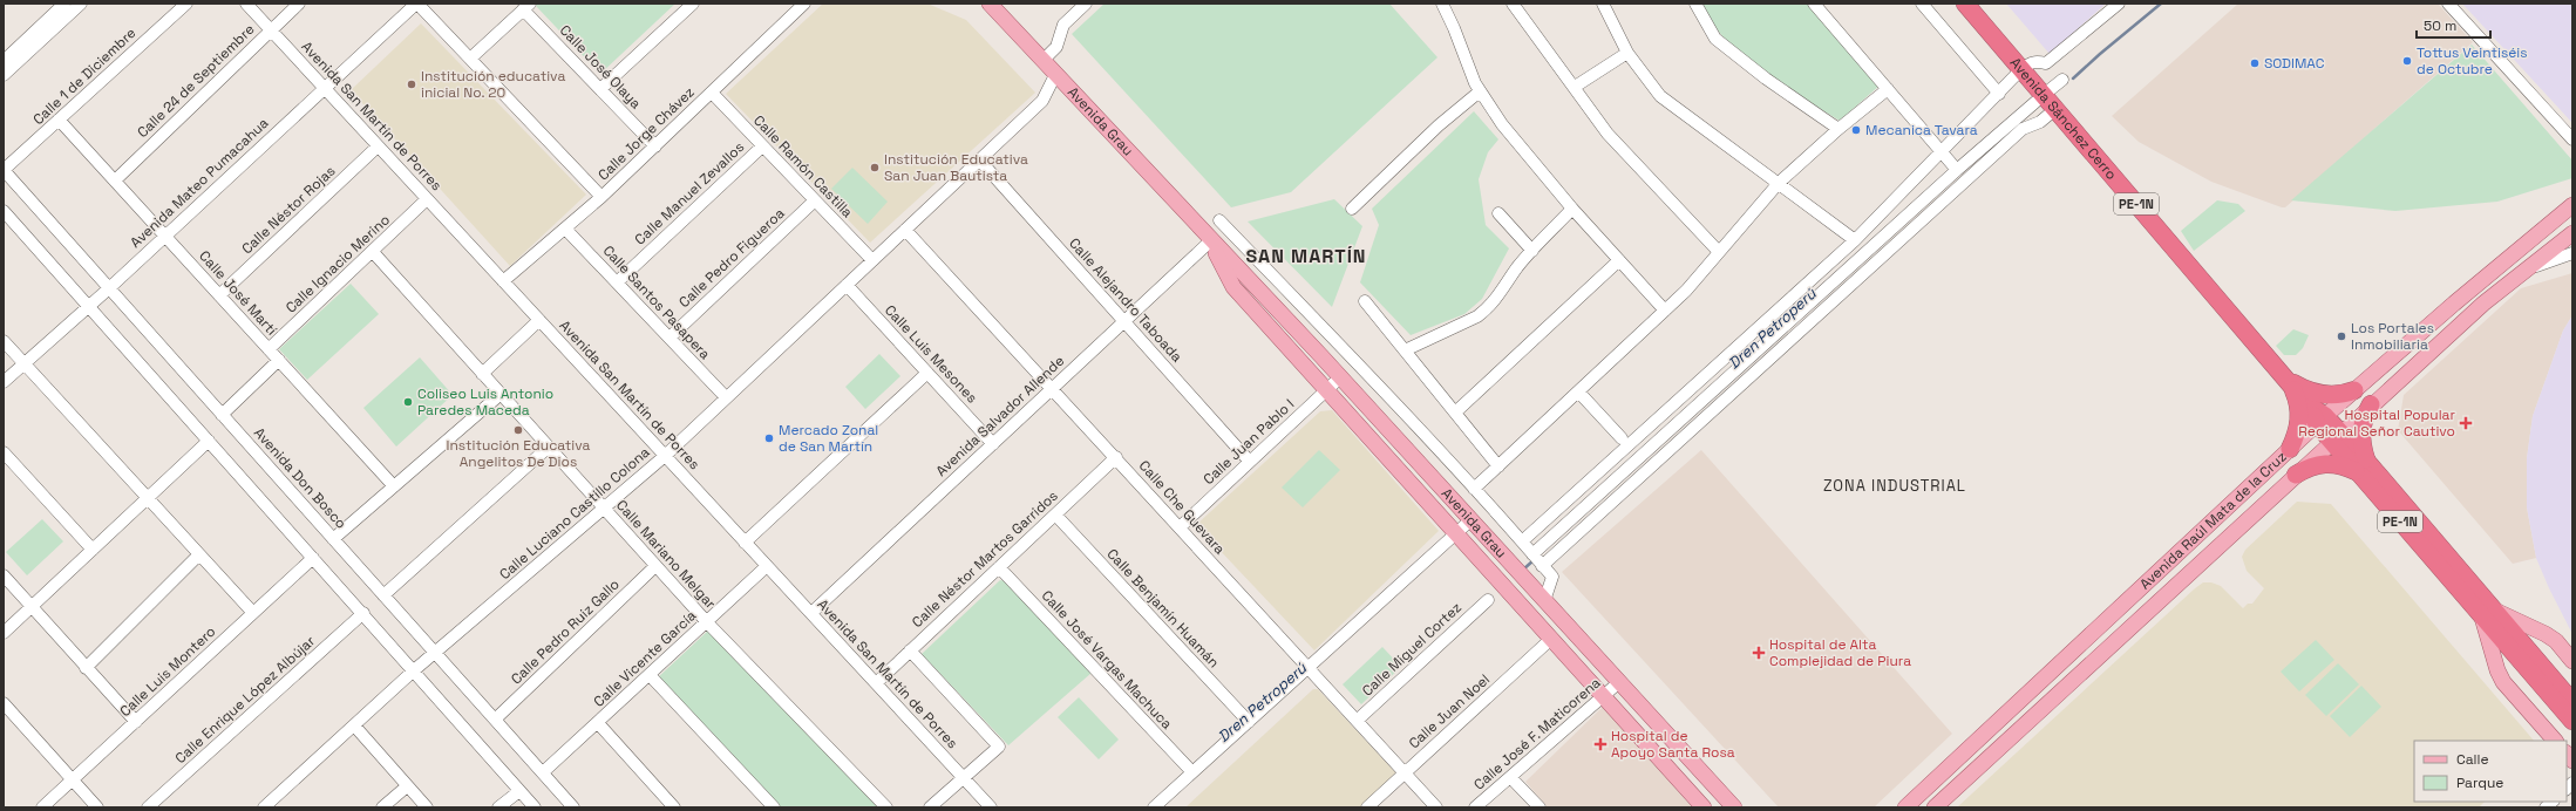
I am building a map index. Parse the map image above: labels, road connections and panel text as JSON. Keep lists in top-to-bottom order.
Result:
{
  "streets": {
    "highway": ["Avenida Sánchez Cerro", "PE-1N"],
    "main road": ["Avenida Grau", "Avenida Raúl Mata de la Cruz"],
    "street": [
      "Calle José Olaya",
      "Calle 1 de Diciembre",
      "Calle 24 de Septiembre",
      "Avenida San Martín de Porres",
      "Calle Jorge Chávez",
      "Calle Ramón Castilla",
      "Avenida Mateo Pumacahua",
      "Calle Manuel Zevallos",
      "Calle Néstor Rojas",
      "Calle Pedro Figueroa",
      "Calle Ignacio Merino",
      "Calle José Martí",
      "Calle Alejandro Taboada",
      "Calle Santos Pasapera",
      "Calle Luis Mesones",
      "Avenida Salvador Allende",
      "Calle Juan Pablo I",
      "Avenida Don Bosco",
      "Calle Che Guevara",
      "Calle Luciano Castillo Colona",
      "Calle Mariano Melgar",
      "Calle Néstor Martos Garridos",
      "Calle Benjamín Huamán",
      "Calle Pedro Ruiz Gallo",
      "Calle Miguel Cortez",
      "Calle Vicente García",
      "Calle José Vargas Machuca",
      "Calle Luis Montero",
      "Calle Enrique López Albújar",
      "Calle Juan Noel",
      "Calle José F. Maticorena"
    ]
  },
  "crossings": [
    ["Calle José Olaya", "Calle Jorge Chávez"],
    ["Calle 1 de Diciembre", "Calle José Martí"],
    ["Calle 1 de Diciembre", "Avenida Don Bosco"],
    ["Calle 24 de Septiembre", "Avenida San Martín de Porres"],
    ["Calle 24 de Septiembre", "Calle José Martí"],
    ["Avenida San Martín de Porres", "Calle Jorge Chávez"],
    ["Avenida San Martín de Porres", "Avenida Mateo Pumacahua"],
    ["Avenida San Martín de Porres", "Calle Néstor Rojas"],
    ["Avenida San Martín de Porres", "Calle Ignacio Merino"],
    ["Avenida San Martín de Porres", "Avenida Salvador Allende"],
    ["Avenida San Martín de Porres", "Calle Luciano Castillo Colona"],
    ["Avenida San Martín de Porres", "Calle Néstor Martos Garridos"],
    ["Avenida San Martín de Porres", "Calle Vicente García"],
    ["Avenida Sánchez Cerro", "Avenida Raúl Mata de la Cruz"],
    ["Avenida Grau", "Avenida Salvador Allende"],
    ["Avenida Grau", "Calle Juan Pablo I"],
    ["Avenida Grau", "Calle Luciano Castillo Colona"],
    ["Avenida Grau", "Calle Juan Noel"],
    ["Avenida Grau", "Calle José F. Maticorena"],
    ["Calle Jorge Chávez", "Calle Ramón Castilla"],
    ["Calle Jorge Chávez", "Calle Santos Pasapera"],
    ["Calle Ramón Castilla", "Calle Manuel Zevallos"],
    ["Calle Ramón Castilla", "Calle Pedro Figueroa"],
    ["Calle Ramón Castilla", "Calle Luciano Castillo Colona"],
    ["Avenida Mateo Pumacahua", "Calle José Martí"],
    ["Avenida Mateo Pumacahua", "Avenida Don Bosco"],
    ["Calle Manuel Zevallos", "Calle Santos Pasapera"],
    ["Calle Néstor Rojas", "Calle José Martí"],
    ["Calle Pedro Figueroa", "Calle Santos Pasapera"],
    ["Calle Ignacio Merino", "Calle José Martí"],
    ["Calle Ignacio Merino", "Calle Mariano Melgar"],
    ["Calle Alejandro Taboada", "Avenida Salvador Allende"],
    ["Calle Alejandro Taboada", "Calle Juan Pablo I"],
    ["Calle Alejandro Taboada", "Calle Luciano Castillo Colona"],
    ["Calle Santos Pasapera", "Calle Luciano Castillo Colona"],
    ["Calle Luis Mesones", "Avenida Salvador Allende"],
    ["Calle Luis Mesones", "Calle Luciano Castillo Colona"],
    ["Avenida Salvador Allende", "Calle Che Guevara"],
    ["Calle Juan Pablo I", "Calle Che Guevara"],
    ["Avenida Don Bosco", "Calle Luciano Castillo Colona"],
    ["Avenida Don Bosco", "Calle Pedro Ruiz Gallo"],
    ["Avenida Don Bosco", "Calle Vicente García"],
    ["Calle Che Guevara", "Calle Luciano Castillo Colona"],
    ["Calle Che Guevara", "Calle Néstor Martos Garridos"],
    ["Calle Che Guevara", "Calle Miguel Cortez"],
    ["Calle Che Guevara", "Calle Juan Noel"],
    ["Calle Luciano Castillo Colona", "Calle Mariano Melgar"],
    ["Calle Mariano Melgar", "Calle Pedro Ruiz Gallo"],
    ["Calle Mariano Melgar", "Calle Vicente García"],
    ["Calle Néstor Martos Garridos", "Calle Benjamín Huamán"],
    ["Calle Néstor Martos Garridos", "Calle José Vargas Machuca"]
  ],
  "districts": ["SAN MARTÍN", "ZONA INDUSTRIAL"],
  "water": ["Dren Petroperú"],
  "places": {
    "other": [
      "Tottus Veintiséis de Octubre",
      "SODIMAC",
      "Institución educativa inicial No. 20",
      "Mecanica Tavara",
      "Institución Educativa San Juan Bautista",
      "Los Portales Inmobiliaria",
      "Coliseo Luis Antonio Paredes Maceda",
      "Institución Educativa Angelitos De Dios",
      "Mercado Zonal de San Martín"
    ],
    "health": ["Hospital Popular Regional Señor Cautivo", "Hospital de Alta Complejidad de Piura", "Hospital de Apoyo Santa Rosa"]
  },
  "legend": ["Calle", "Parque"],
  "scale_bar": "50 m"
}
